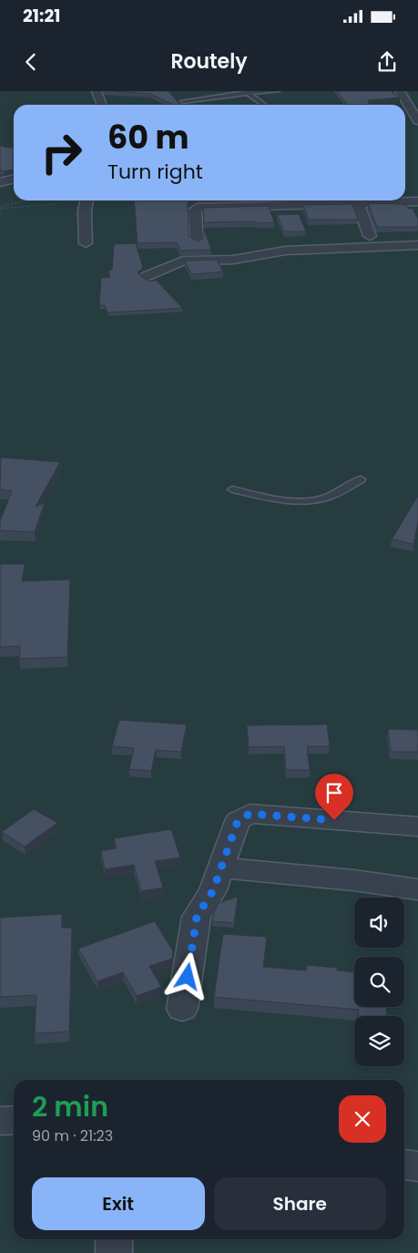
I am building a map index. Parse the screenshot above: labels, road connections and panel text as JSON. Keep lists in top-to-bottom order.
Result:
{
  "page": {
    "status": "21:21",
    "header": "Routely",
    "turn": ["60 m", "Turn right"],
    "heading": ["2 min", "90 m · 21:23"],
    "buttons": ["Exit", "Share"]
  }
}
